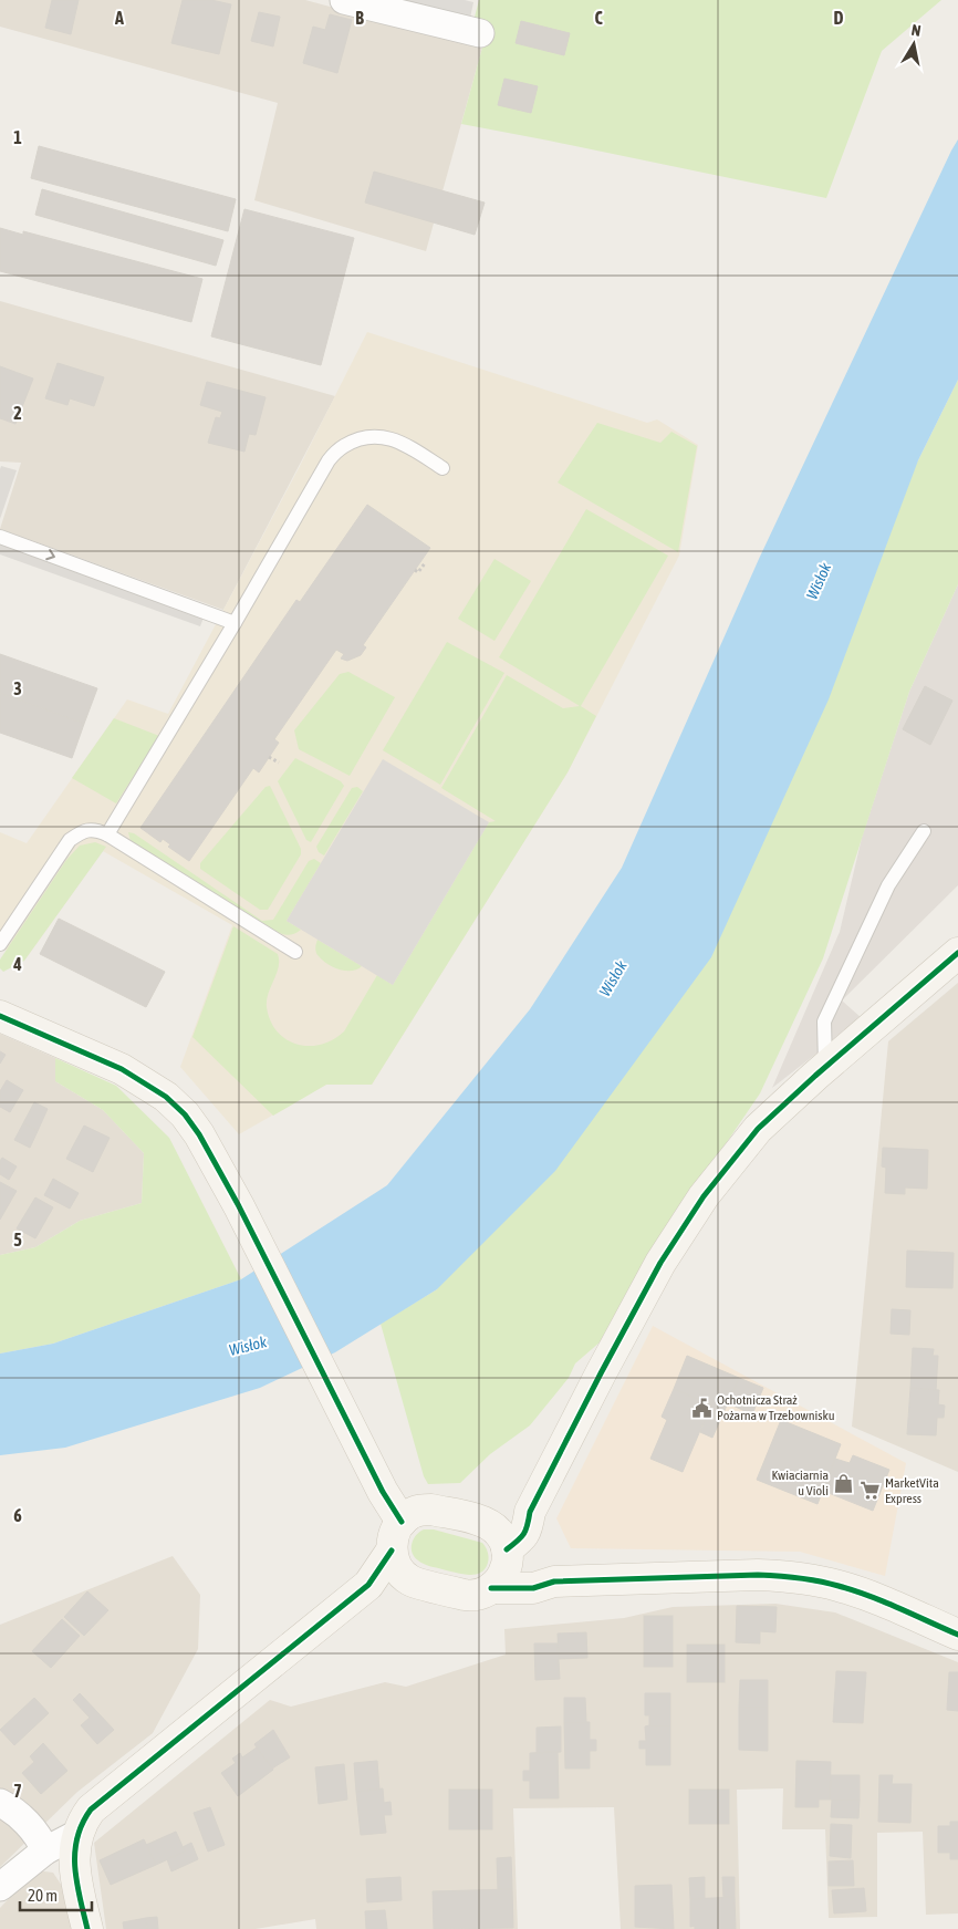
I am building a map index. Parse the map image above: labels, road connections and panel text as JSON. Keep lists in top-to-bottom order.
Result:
{
  "water": ["Wisłok"],
  "places": {
    "public building": ["Ochotnicza Straż Pożarna w Trzebownisku"],
    "shop": ["Kwiaciarnia u Violi"],
    "supermarket": ["MarketVita Express"]
  },
  "scale_bar": "20 m",
  "north": "top",
  "grid": {
    "columns": [
      "A",
      "B",
      "C",
      "D"
    ],
    "rows": [
      "1",
      "2",
      "3",
      "4",
      "5",
      "6",
      "7"
    ]
  }
}
